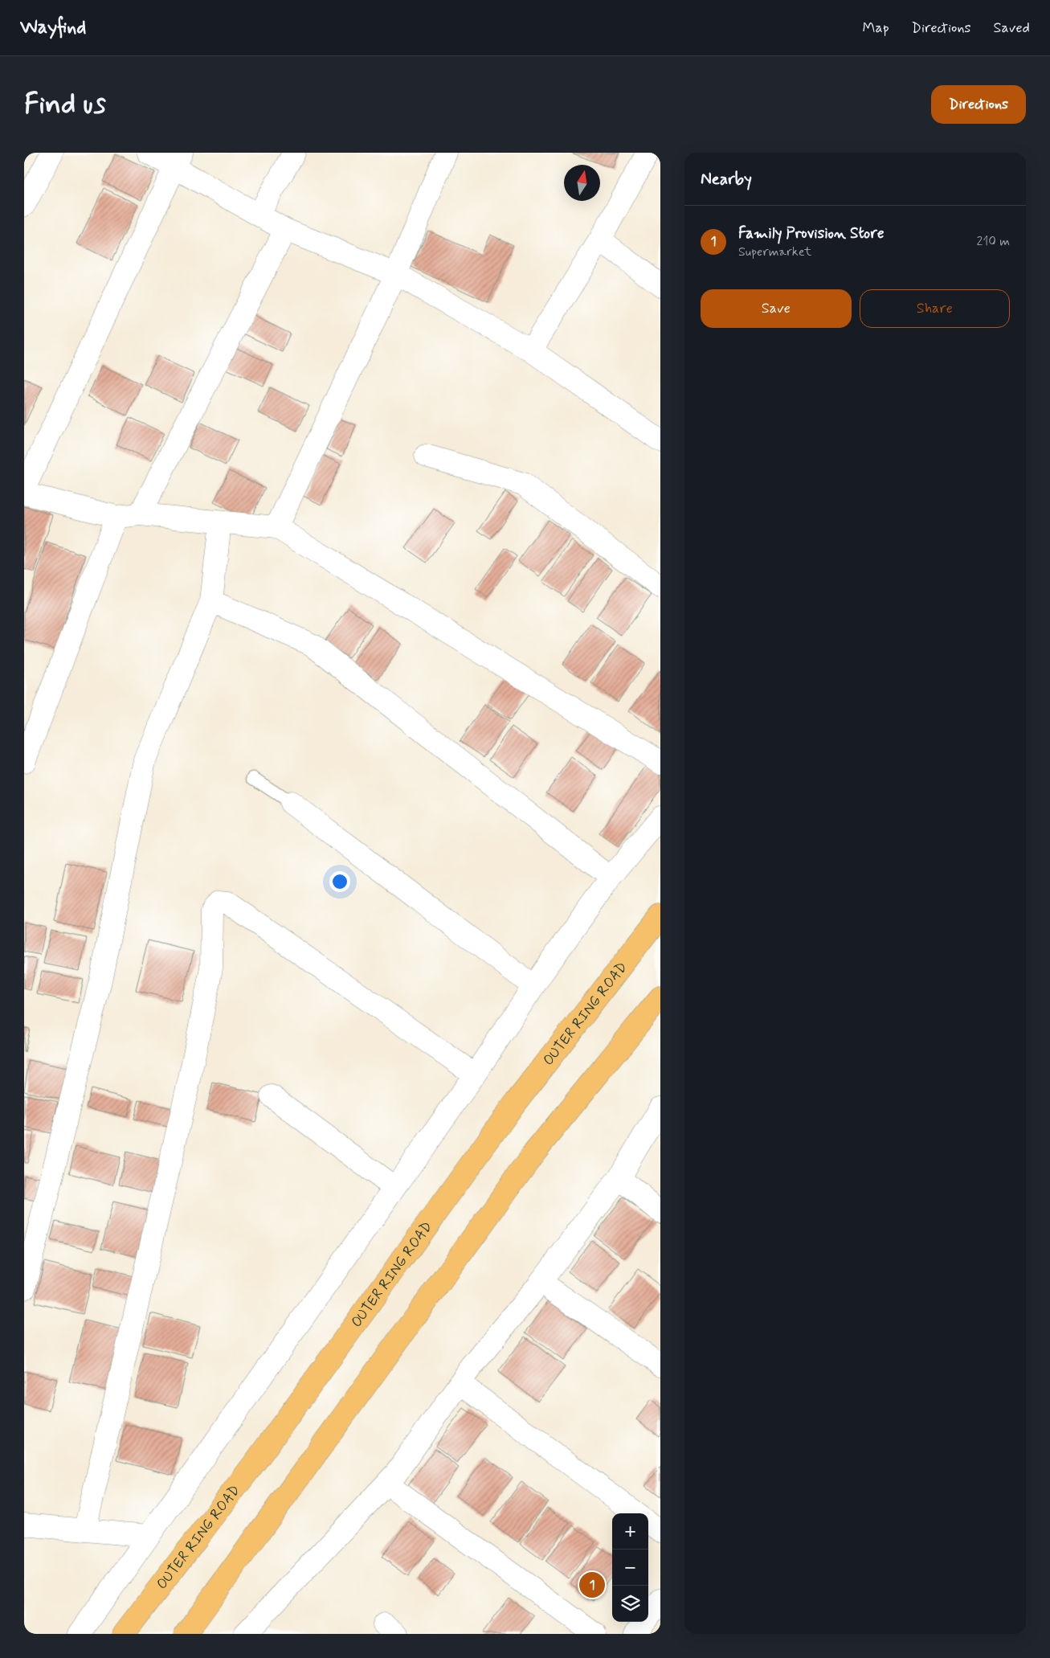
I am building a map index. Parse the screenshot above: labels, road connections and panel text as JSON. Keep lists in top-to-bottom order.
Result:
{
  "streets": {
    "highway": ["OUTER RING ROAD"]
  },
  "north": "top",
  "page": {
    "header": "Wayfind",
    "nav": ["Map", "Directions", "Saved"],
    "buttons": [
      "Directions",
      ["Save", "Share"]
    ],
    "title": "Find us",
    "heading": "Nearby",
    "list": [
      {
        "mark": "1",
        "name": "Family Provision Store",
        "note": "Supermarket",
        "value": "210 m"
      }
    ],
    "map_buttons": ["+", "−"],
    "pins": "1"
  }
}
